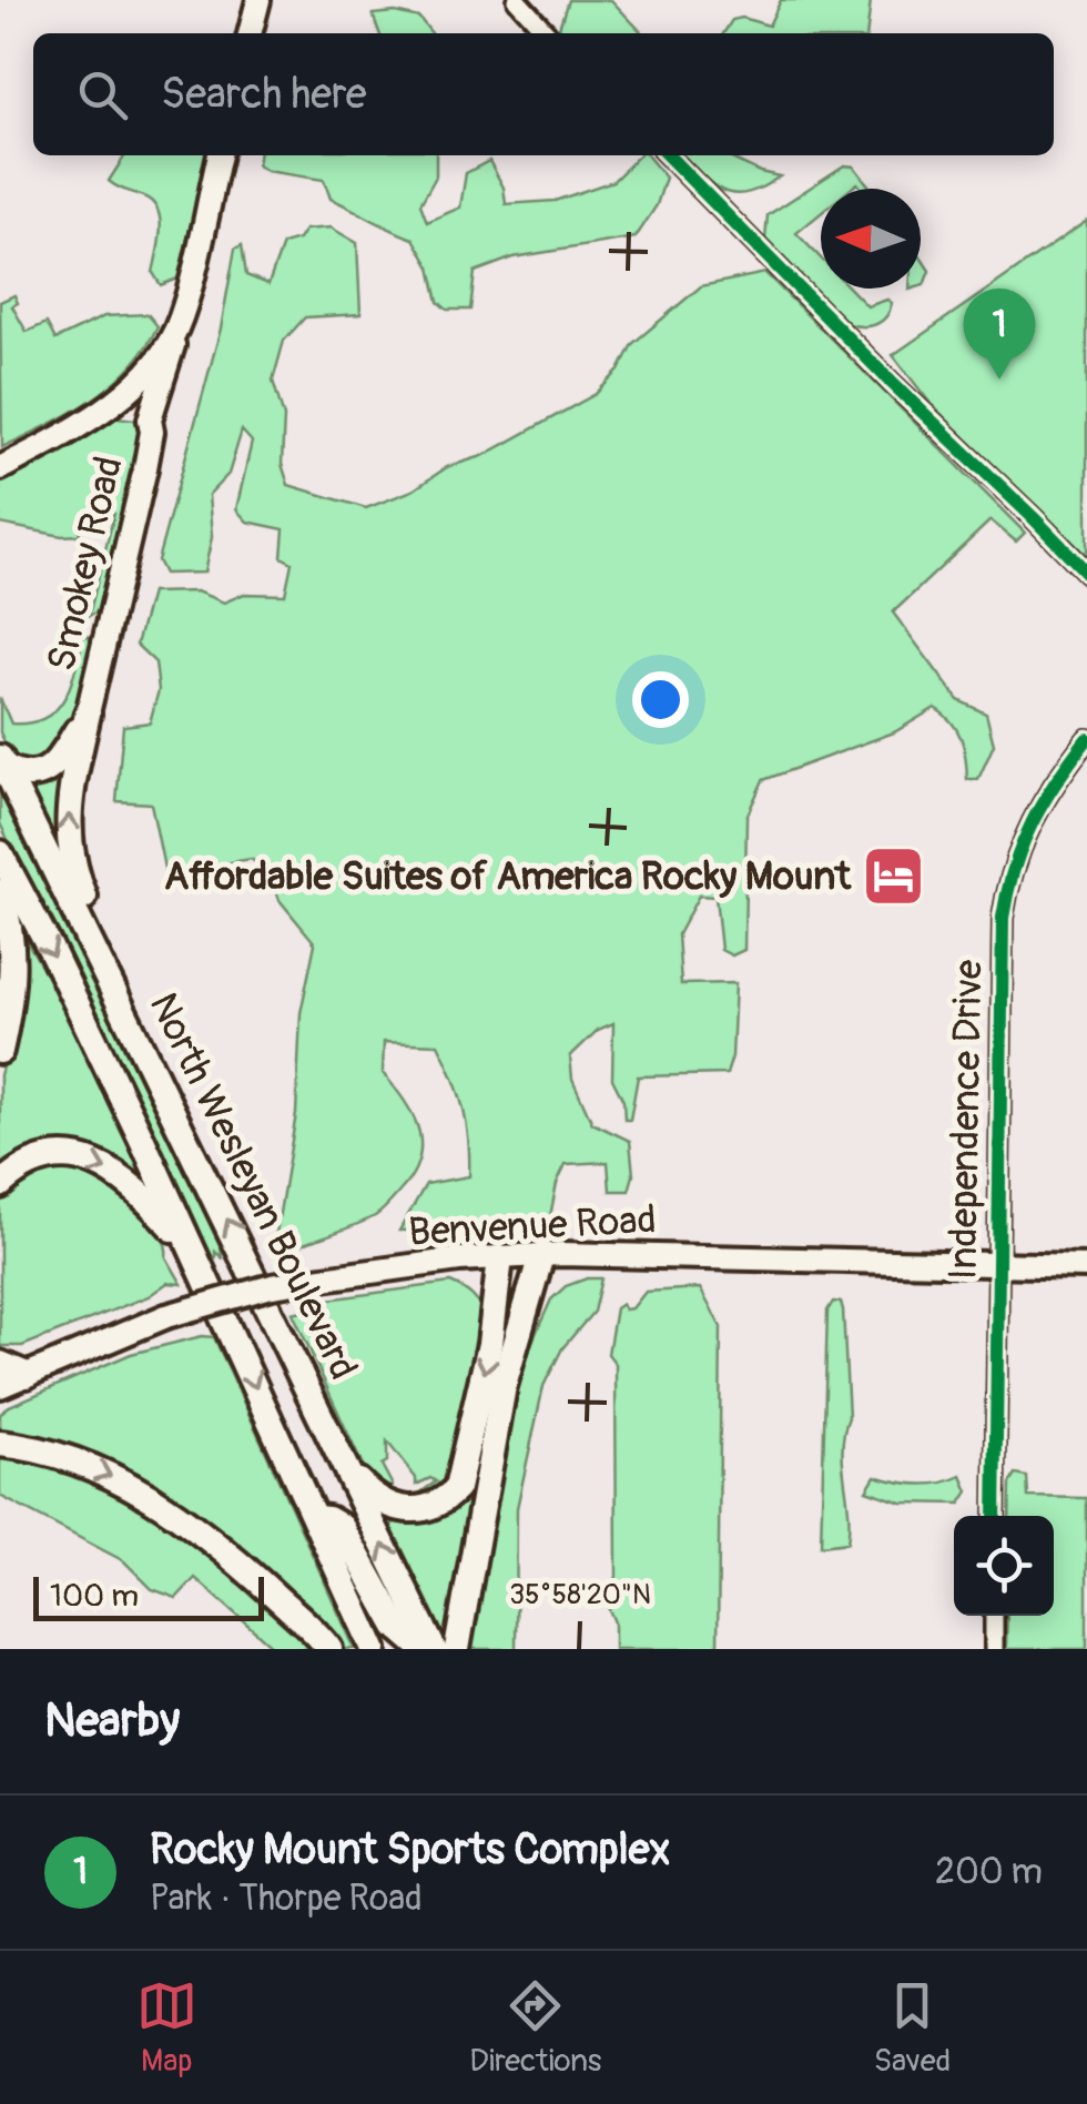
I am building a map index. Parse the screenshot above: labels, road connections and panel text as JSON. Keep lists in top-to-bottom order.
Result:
{
  "streets": {
    "highway": ["North Wesleyan Boulevard"],
    "main road": ["Smokey Road", "Benvenue Road"],
    "street": ["Independence Drive"]
  },
  "crossings": [
    ["Independence Drive", "Benvenue Road"]
  ],
  "places": {
    "hotel": ["Affordable Suites of America Rocky Mount"]
  },
  "scale_bar": "100 m",
  "north": "left",
  "page": {
    "search": "Search here",
    "pins": "1",
    "scale": "100 m",
    "heading": "Nearby",
    "list": [
      {
        "mark": "1",
        "name": "Rocky Mount Sports Complex",
        "note": "Park · Thorpe Road",
        "value": "200 m"
      }
    ],
    "nav": ["Map", "Directions", "Saved"]
  },
  "coordinates": ["35°58'20\"N"]
}
